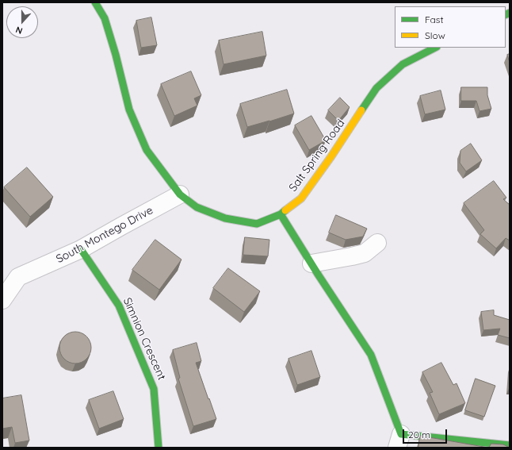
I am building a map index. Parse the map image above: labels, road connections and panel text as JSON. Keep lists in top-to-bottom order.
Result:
{
  "streets": {
    "street": ["Salt Spring Road", "South Montego Drive", "Simnion Crescent"]
  },
  "crossings": [
    ["Salt Spring Road", "South Montego Drive"],
    ["South Montego Drive", "Simnion Crescent"]
  ],
  "legend": ["Fast", "Slow"],
  "scale_bar": "20 m",
  "north": "bottom"
}
